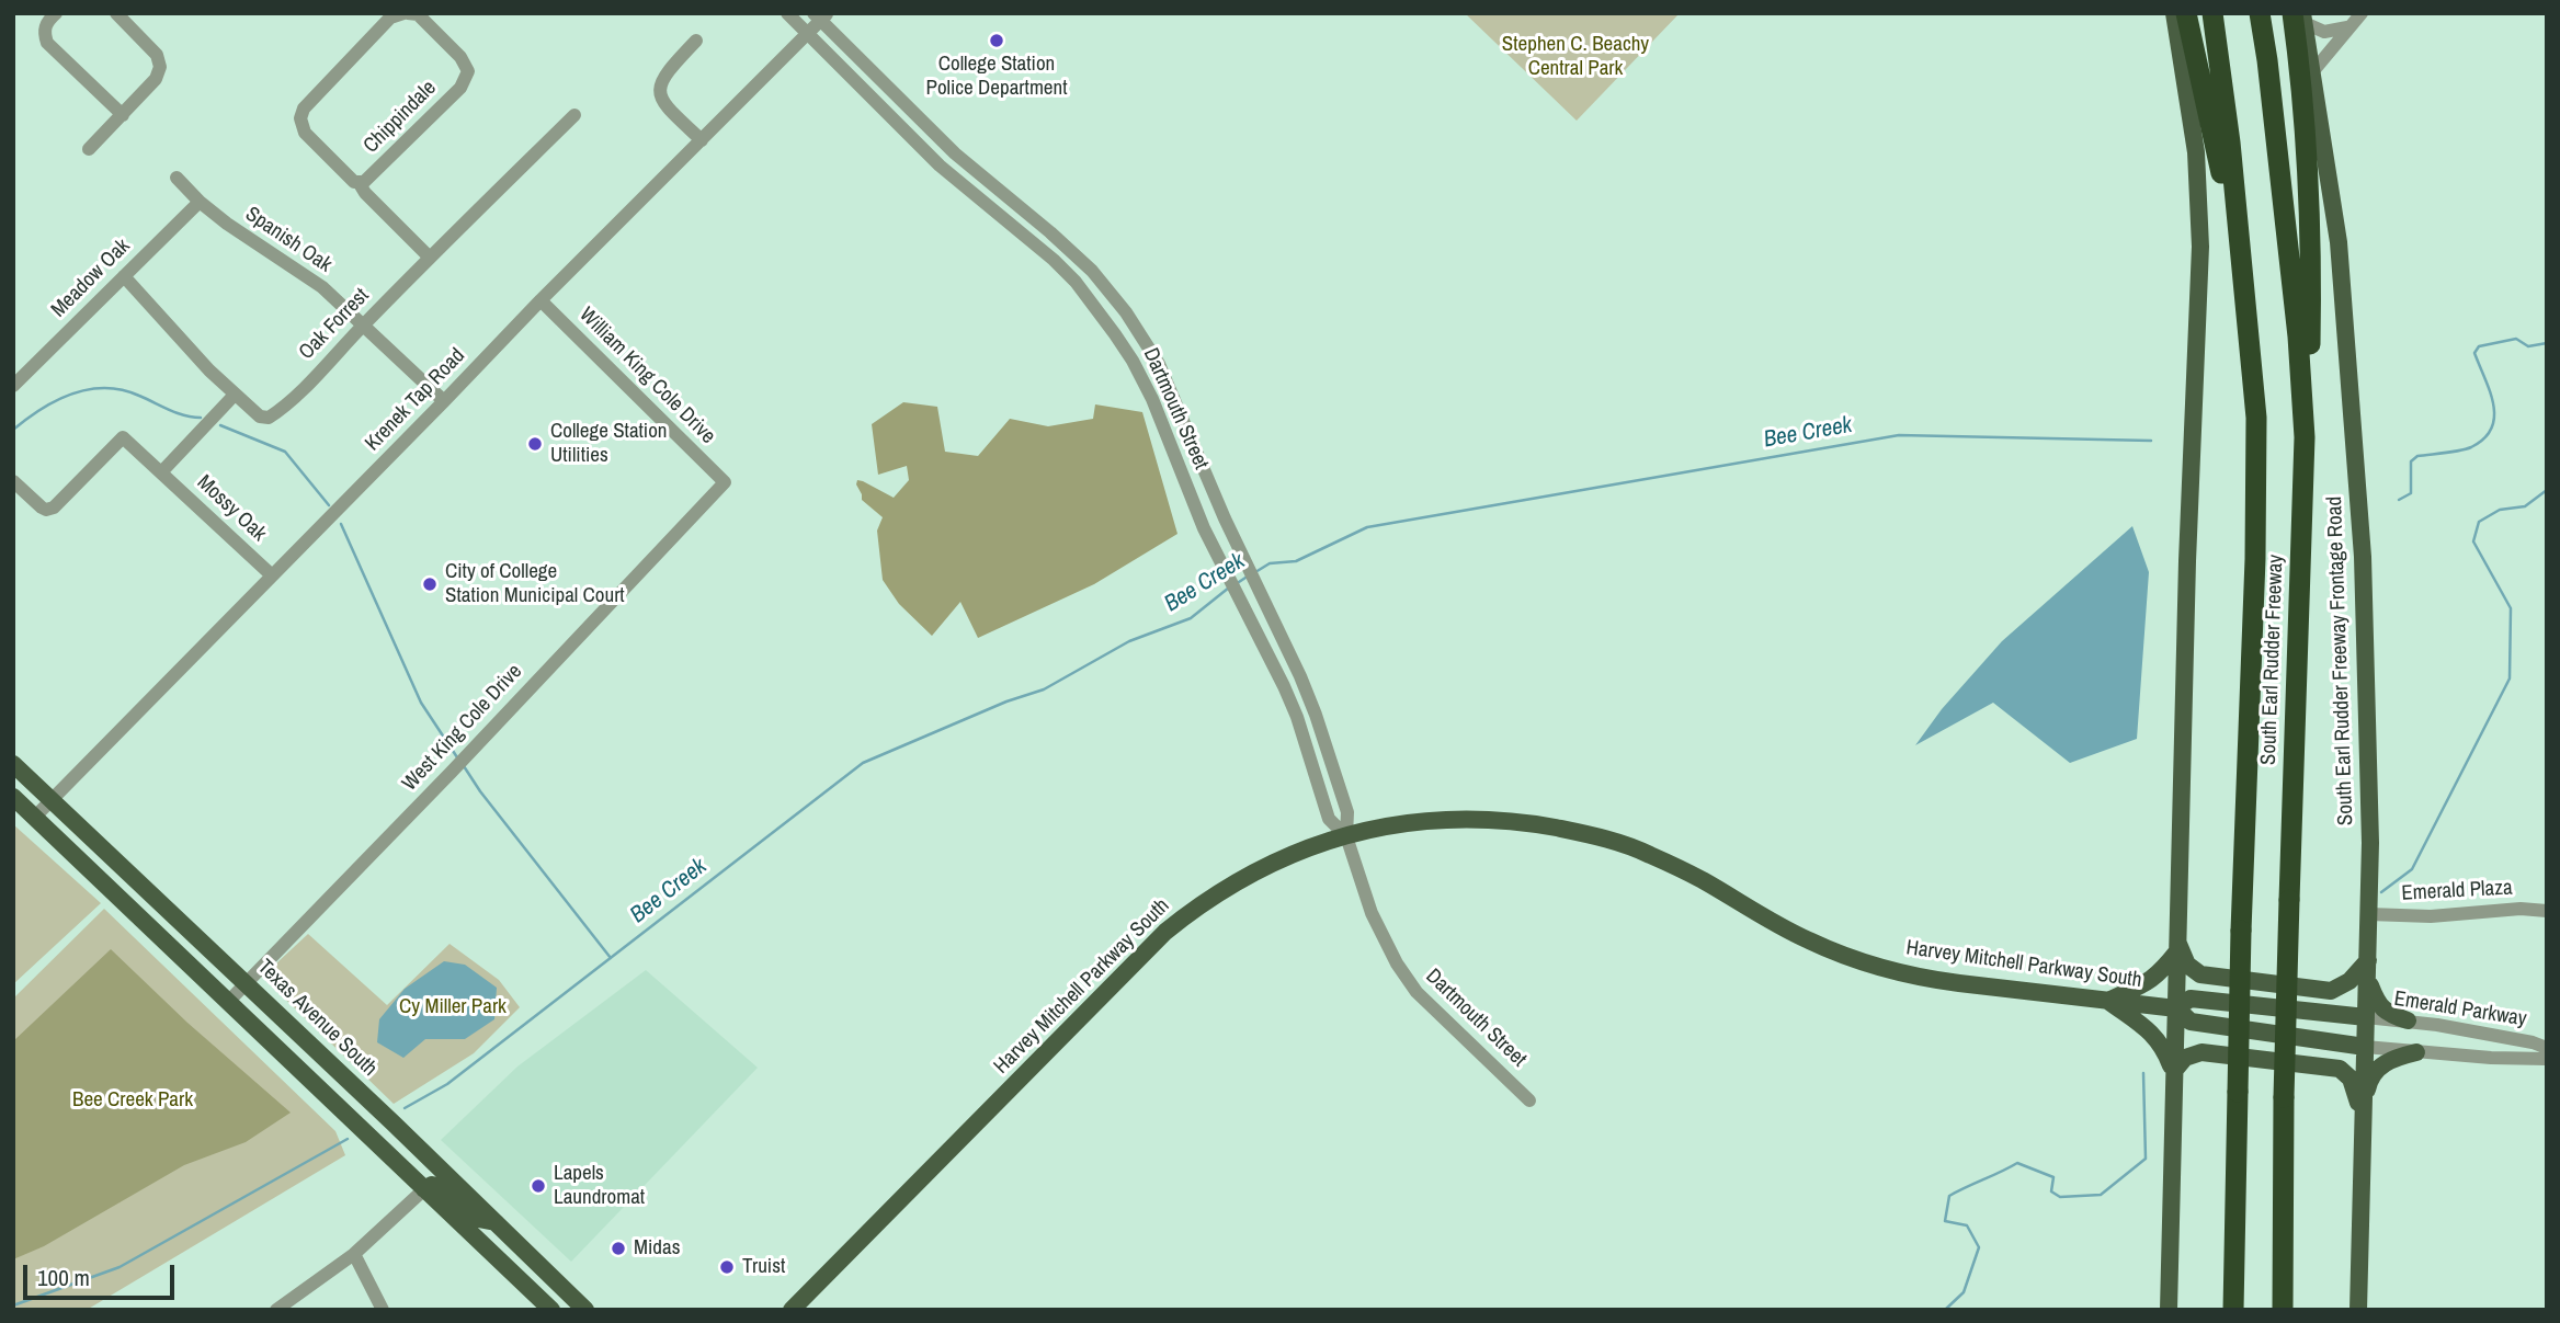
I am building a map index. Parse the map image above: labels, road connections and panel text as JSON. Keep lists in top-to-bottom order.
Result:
{
  "streets": {
    "highway": ["South Earl Rudder Freeway"],
    "main road": ["South Earl Rudder Freeway Frontage Road", "Harvey Mitchell Parkway South", "Texas Avenue South"],
    "street": [
      "Chippindale",
      "Spanish Oak",
      "Meadow Oak",
      "Oak Forrest",
      "William King Cole Drive",
      "Krenek Tap Road",
      "Dartmouth Street",
      "Mossy Oak",
      "West King Cole Drive",
      "Emerald Plaza",
      "Emerald Parkway"
    ]
  },
  "crossings": [
    ["Chippindale", "Oak Forrest"],
    ["Spanish Oak", "Meadow Oak"],
    ["Spanish Oak", "Oak Forrest"],
    ["Spanish Oak", "Krenek Tap Road"],
    ["Meadow Oak", "Oak Forrest"],
    ["William King Cole Drive", "Krenek Tap Road"],
    ["William King Cole Drive", "West King Cole Drive"],
    ["Krenek Tap Road", "Dartmouth Street"],
    ["Krenek Tap Road", "Mossy Oak"],
    ["Krenek Tap Road", "Texas Avenue South"],
    ["Dartmouth Street", "Harvey Mitchell Parkway South"],
    ["South Earl Rudder Freeway Frontage Road", "Emerald Plaza"],
    ["South Earl Rudder Freeway Frontage Road", "Harvey Mitchell Parkway South"],
    ["South Earl Rudder Freeway Frontage Road", "Emerald Parkway"],
    ["West King Cole Drive", "Texas Avenue South"],
    ["Harvey Mitchell Parkway South", "Emerald Parkway"]
  ],
  "water": ["Bee Creek"],
  "parks": ["Stephen C. Beachy Central Park", "Cy Miller Park", "Bee Creek Park"],
  "places": [
    "College Station Police Department",
    "College Station Utilities",
    "City of College Station Municipal Court",
    "Lapels Laundromat",
    "Midas",
    "Truist"
  ],
  "scale_bar": "100 m"
}
